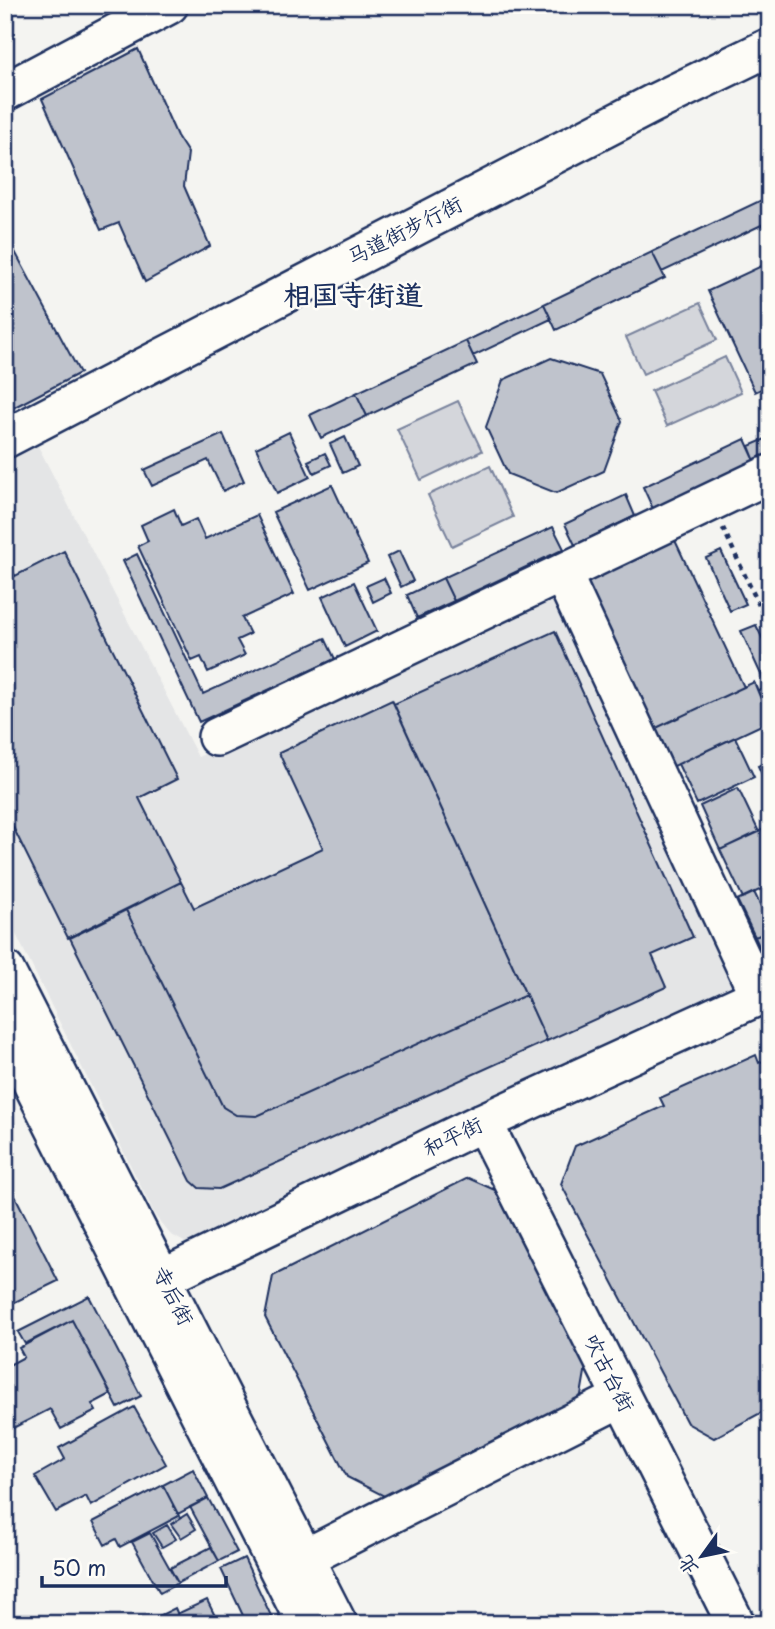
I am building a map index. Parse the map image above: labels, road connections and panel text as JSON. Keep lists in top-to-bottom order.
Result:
{
  "streets": {
    "street": [
      "马道街步行街",
      "和平街",
      "寺后街",
      "吹古台街"
    ]
  },
  "crossings": [
    ["和平街", "寺后街"],
    ["和平街", "吹古台街"]
  ],
  "districts": ["相国寺街道"],
  "scale_bar": "50 m",
  "north": "bottom left"
}
